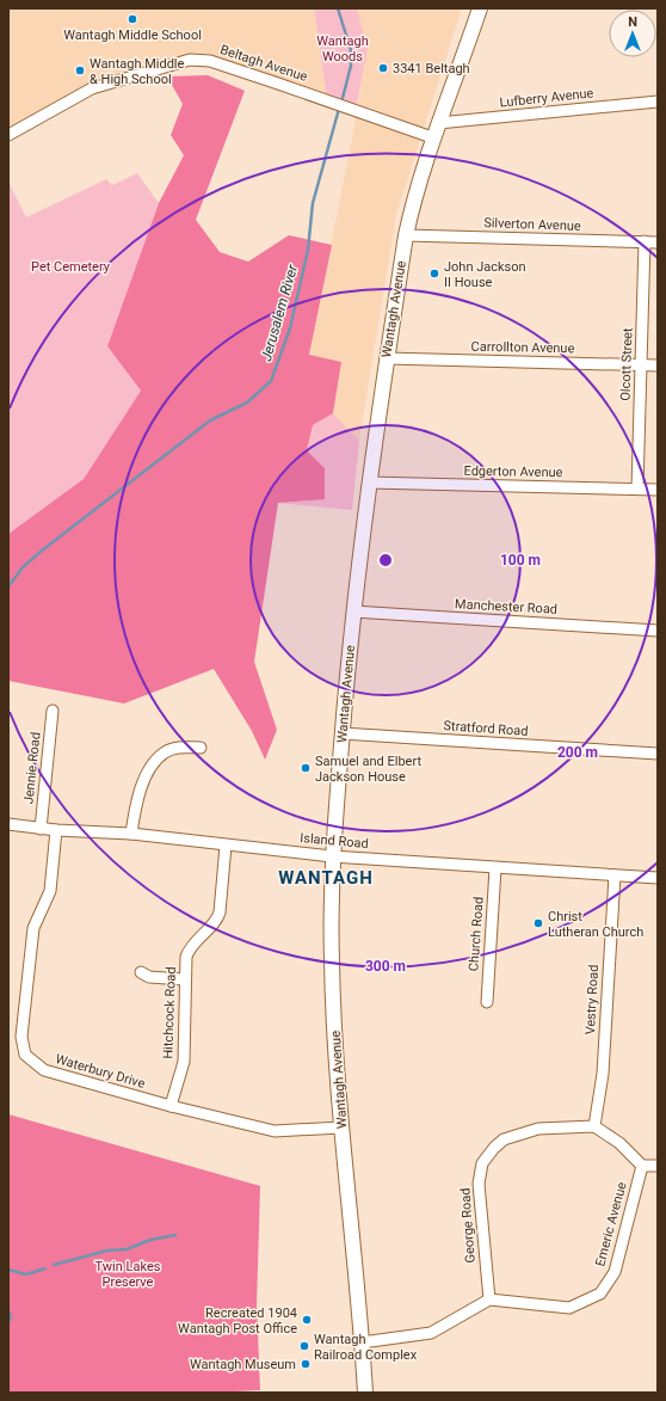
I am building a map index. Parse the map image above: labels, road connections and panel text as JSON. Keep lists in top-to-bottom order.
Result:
{
  "streets": {
    "main road": ["Wantagh Avenue"],
    "street": [
      "Beltagh Avenue",
      "Lufberry Avenue",
      "Silverton Avenue",
      "Carrollton Avenue",
      "Olcott Street",
      "Edgerton Avenue",
      "Manchester Road",
      "Stratford Road",
      "Jennie Road",
      "Island Road",
      "Church Road",
      "Vestry Road",
      "Hitchcock Road",
      "Waterbury Drive",
      "Emeric Avenue",
      "George Road"
    ]
  },
  "crossings": [
    ["Beltagh Avenue", "Wantagh Avenue"],
    ["Lufberry Avenue", "Wantagh Avenue"],
    ["Silverton Avenue", "Wantagh Avenue"],
    ["Silverton Avenue", "Olcott Street"],
    ["Wantagh Avenue", "Carrollton Avenue"],
    ["Wantagh Avenue", "Edgerton Avenue"],
    ["Wantagh Avenue", "Manchester Road"],
    ["Wantagh Avenue", "Stratford Road"],
    ["Wantagh Avenue", "Island Road"],
    ["Wantagh Avenue", "Waterbury Drive"],
    ["Carrollton Avenue", "Olcott Street"],
    ["Olcott Street", "Edgerton Avenue"],
    ["Jennie Road", "Island Road"],
    ["Island Road", "Church Road"],
    ["Island Road", "Vestry Road"],
    ["Island Road", "Hitchcock Road"],
    ["Island Road", "Waterbury Drive"],
    ["Vestry Road", "George Road"],
    ["Hitchcock Road", "Waterbury Drive"],
    ["Emeric Avenue", "George Road"]
  ],
  "districts": ["WANTAGH"],
  "water": ["Jerusalem River"],
  "parks": ["Wantagh Woods", "Pet Cemetery", "Twin Lakes Preserve"],
  "places": [
    "Wantagh Middle School",
    "3341 Beltagh",
    "Wantagh Middle & High School",
    "John Jackson II House",
    "Samuel and Elbert Jackson House",
    "Christ Lutheran Church",
    "Recreated 1904 Wantagh Post Office",
    "Wantagh Railroad Complex",
    "Wantagh Museum"
  ],
  "north": "top",
  "rings": ["100 m", "200 m", "300 m"]
}
